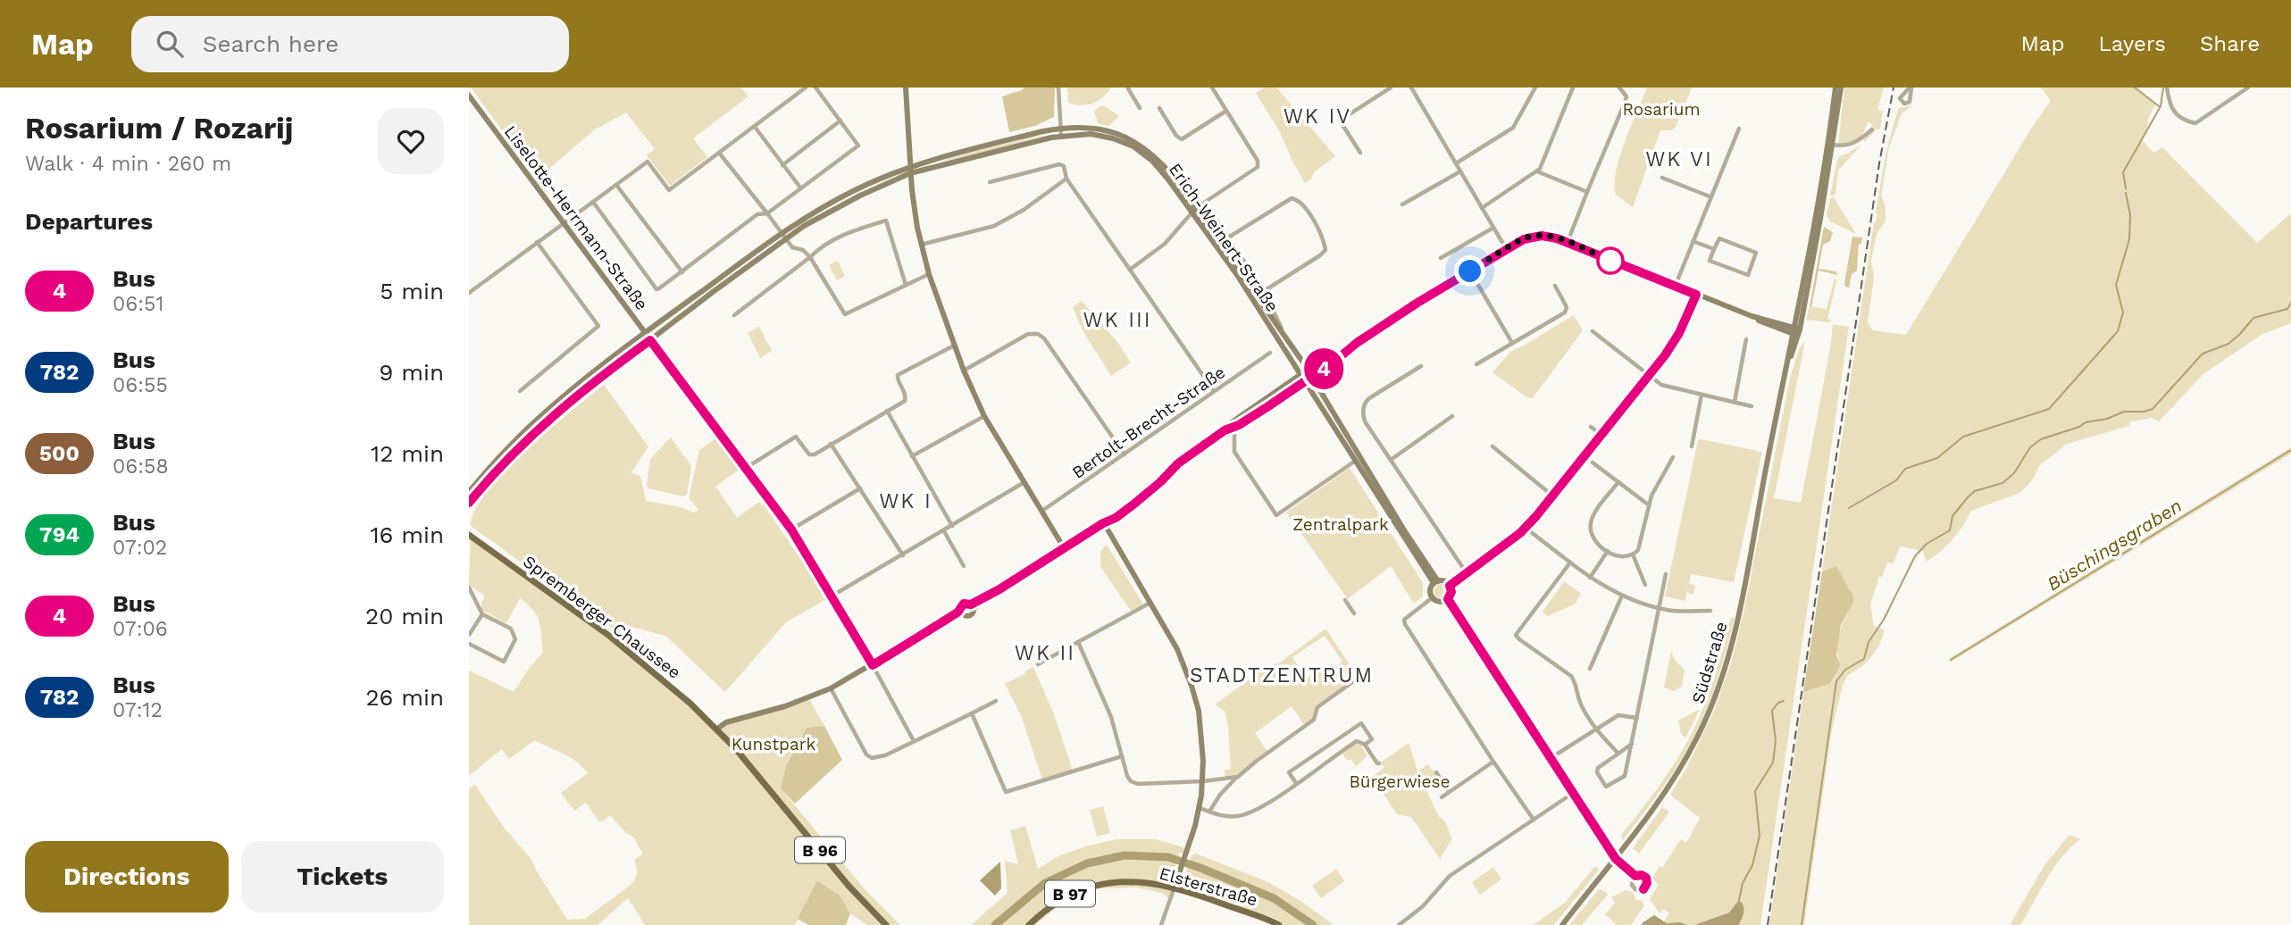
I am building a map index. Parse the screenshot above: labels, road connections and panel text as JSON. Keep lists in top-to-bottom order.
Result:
{
  "streets": {
    "main road": [
      "Spremberger Chaussee",
      "B 96",
      "Elsterstraße",
      "B 97"
    ],
    "street": [
      "Liselotte-Herrmann-Straße",
      "Erich-Weinert-Straße",
      "Bertolt-Brecht-Straße",
      "Südstraße"
    ]
  },
  "districts": [
    "WK IV",
    "WK VI",
    "WK III",
    "WK I",
    "WK II",
    "STADTZENTRUM"
  ],
  "water": ["Büschingsgraben"],
  "parks": [
    "Rosarium",
    "Zentralpark",
    "Kunstpark",
    "Bürgerwiese"
  ],
  "lines": ["bus line 4"],
  "page": {
    "header": "Map",
    "search": "Search here",
    "nav": ["Map", "Layers", "Share"],
    "heading": [
      ["Rosarium / Rozarij", "Walk · 4 min · 260 m"],
      "Departures"
    ],
    "on_map": "4",
    "list": [
      {
        "mark": "4",
        "name": "Bus",
        "note": "06:51",
        "value": "5 min"
      },
      {
        "mark": "782",
        "name": "Bus",
        "note": "06:55",
        "value": "9 min"
      },
      {
        "mark": "500",
        "name": "Bus",
        "note": "06:58",
        "value": "12 min"
      },
      {
        "mark": "794",
        "name": "Bus",
        "note": "07:02",
        "value": "16 min"
      },
      {
        "mark": "4",
        "name": "Bus",
        "note": "07:06",
        "value": "20 min"
      },
      {
        "mark": "782",
        "name": "Bus",
        "note": "07:12",
        "value": "26 min"
      }
    ],
    "buttons": ["Directions", "Tickets"]
  }
}
